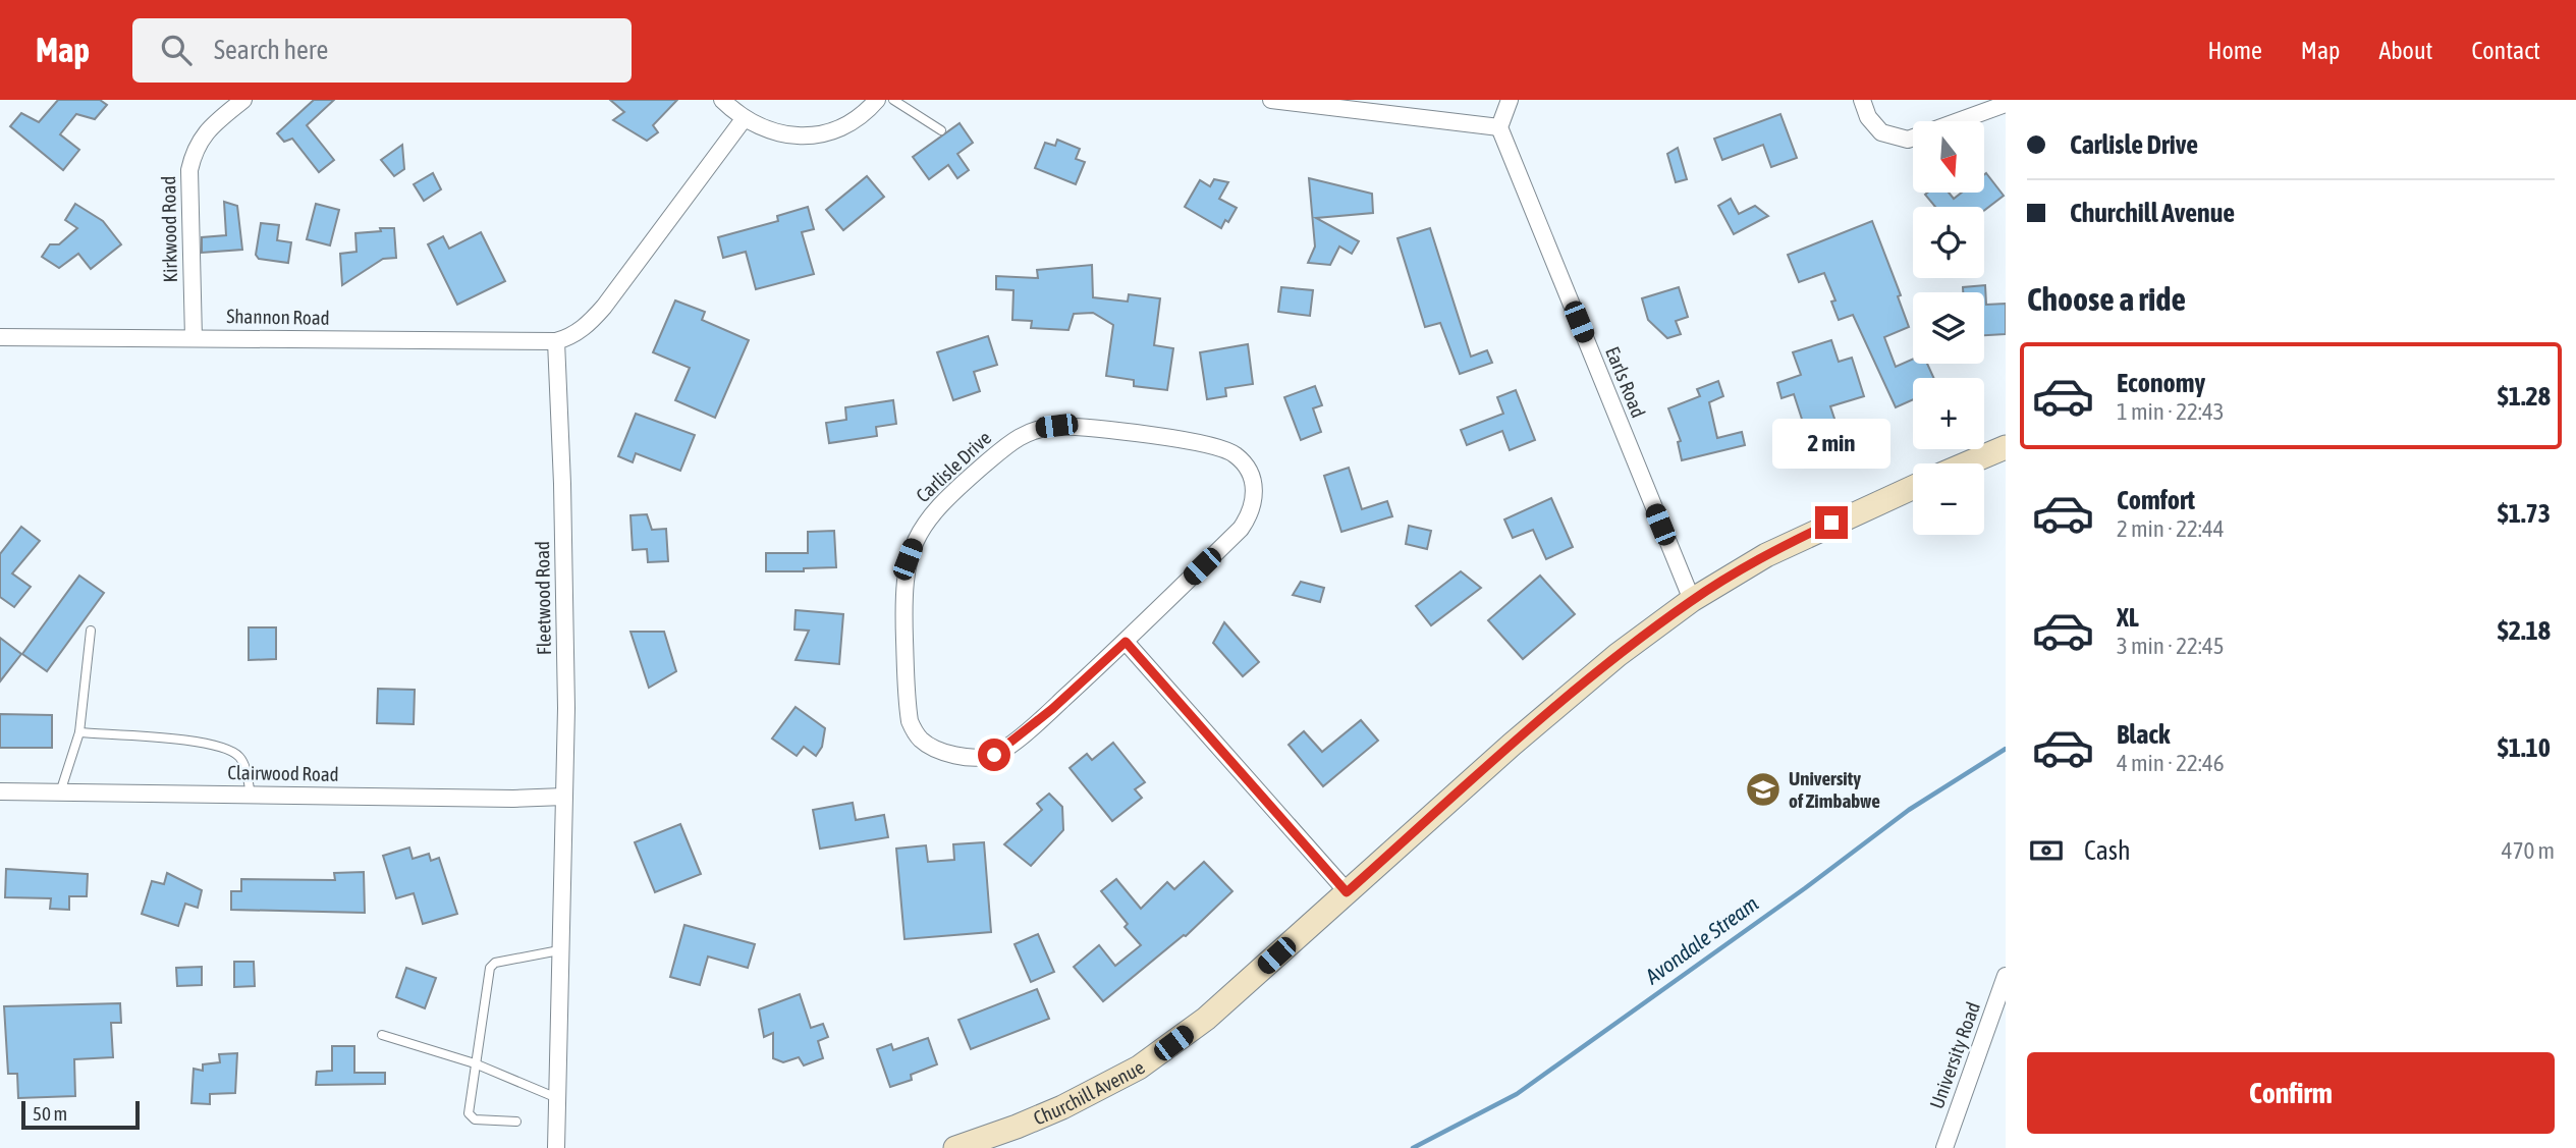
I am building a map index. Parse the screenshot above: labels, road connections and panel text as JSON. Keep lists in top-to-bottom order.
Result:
{
  "streets": {
    "main road": ["Churchill Avenue"],
    "street": [
      "Kirkwood Road",
      "Shannon Road",
      "Earls Road",
      "Carlisle Drive",
      "Fleetwood Road",
      "Clairwood Road",
      "University Road"
    ]
  },
  "crossings": [
    ["Kirkwood Road", "Shannon Road"],
    ["Shannon Road", "Fleetwood Road"],
    ["Earls Road", "Churchill Avenue"],
    ["Fleetwood Road", "Clairwood Road"]
  ],
  "water": ["Avondale Stream"],
  "places": {
    "school or university": ["University of Zimbabwe"]
  },
  "scale_bar": "50 m",
  "north": "bottom",
  "page": {
    "header": "Map",
    "search": "Search here",
    "nav": [
      "Home",
      "Map",
      "About",
      "Contact"
    ],
    "banner": ["Carlisle Drive", "Churchill Avenue"],
    "map_buttons": ["+", "−"],
    "heading": "Choose a ride",
    "list": [
      {
        "name": "Economy",
        "note": "1 min · 22:43",
        "value": "$1.28"
      },
      {
        "name": "Comfort",
        "note": "2 min · 22:44",
        "value": "$1.73"
      },
      {
        "name": "XL",
        "note": "3 min · 22:45",
        "value": "$2.18"
      },
      {
        "name": "Black",
        "note": "4 min · 22:46",
        "value": "$1.10"
      }
    ],
    "bubble": "2 min",
    "pay": ["Cash", "470 m"],
    "buttons": "Confirm",
    "scale": "50 m"
  }
}
